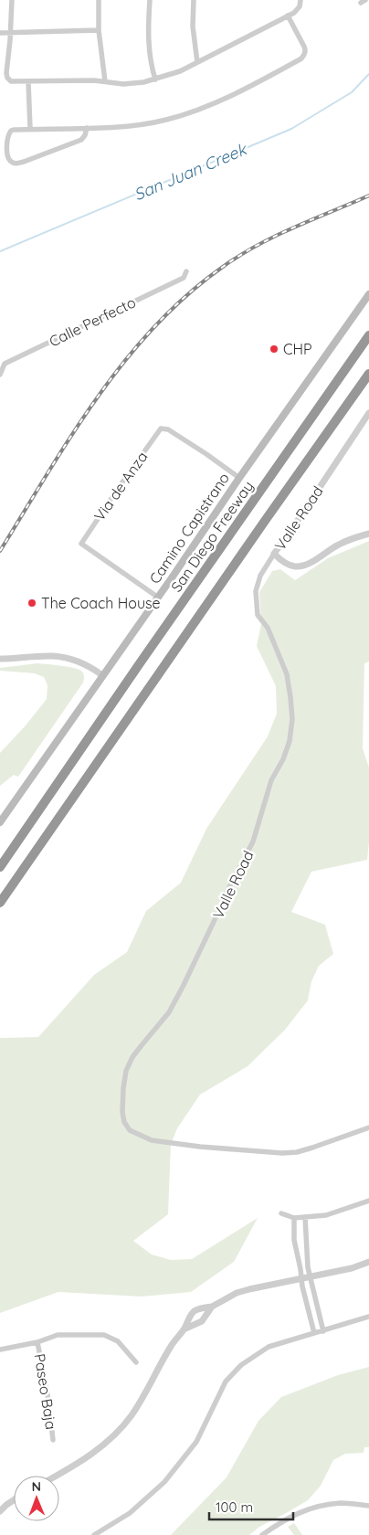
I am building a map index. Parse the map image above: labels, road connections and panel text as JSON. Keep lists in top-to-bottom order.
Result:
{
  "streets": {
    "highway": ["San Diego Freeway"],
    "main road": ["Camino Capistrano"],
    "street": [
      "Calle Perfecto",
      "Via de Anza",
      "Valle Road",
      "Paseo Baja"
    ]
  },
  "crossings": [
    ["Via de Anza", "Camino Capistrano"]
  ],
  "water": ["San Juan Creek"],
  "places": ["CHP", "The Coach House"],
  "scale_bar": "100 m",
  "north": "top"
}
